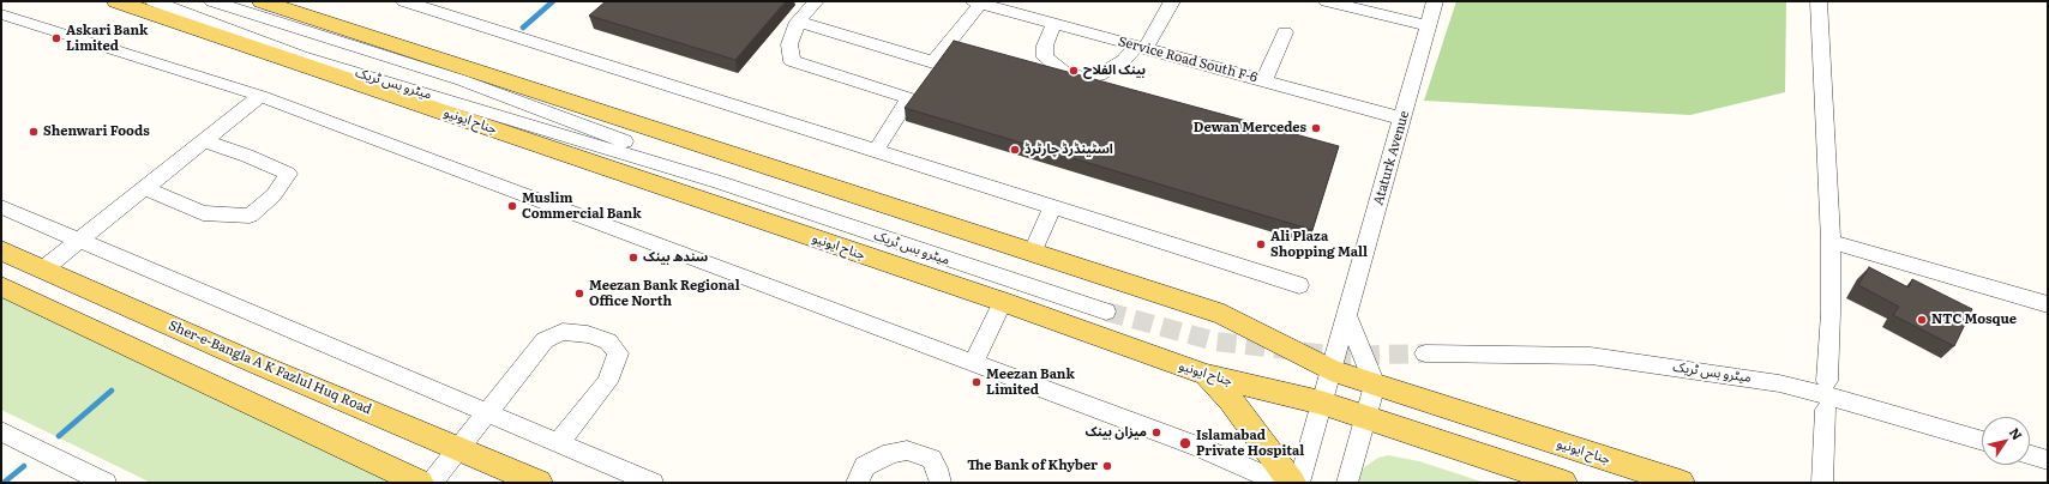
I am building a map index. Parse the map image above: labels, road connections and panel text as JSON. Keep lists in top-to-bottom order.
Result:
{
  "streets": {
    "main road": ["جناح ایونیو", "Sher-e-Bangla A K Fazlul Huq Road"],
    "street": ["Service Road South F-6", "میٹرو بس ٹریک", "Ataturk Avenue"]
  },
  "crossings": [
    ["Service Road South F-6", "Ataturk Avenue"],
    ["جناح ایونیو", "Ataturk Avenue"]
  ],
  "places": [
    "Askari Bank Limited",
    "بینک الفلاح",
    "Dewan Mercedes",
    "Shenwari Foods",
    "اسٹینڈرڈ چارٹرڈ",
    "Muslim Commercial Bank",
    "Ali Plaza Shopping Mall",
    "سندھ بینک",
    "Meezan Bank Regional Office North",
    "NTC Mosque",
    "Meezan Bank Limited",
    "میزان بینک",
    "Islamabad Private Hospital",
    "The Bank of Khyber"
  ],
  "north": "top right"
}
